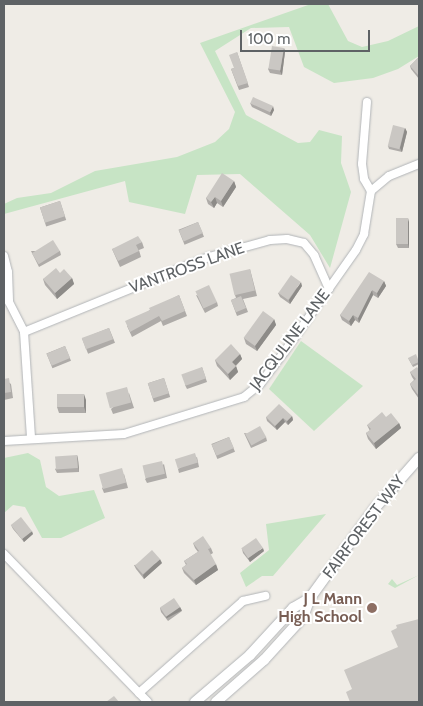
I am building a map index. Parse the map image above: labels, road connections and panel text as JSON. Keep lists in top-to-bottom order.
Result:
{
  "streets": {
    "main road": ["FAIRFOREST WAY"],
    "street": ["VANTROSS LANE", "JACQULINE LANE"]
  },
  "crossings": [
    ["VANTROSS LANE", "JACQULINE LANE"]
  ],
  "places": ["J L Mann High School"],
  "scale_bar": "100 m"
}
